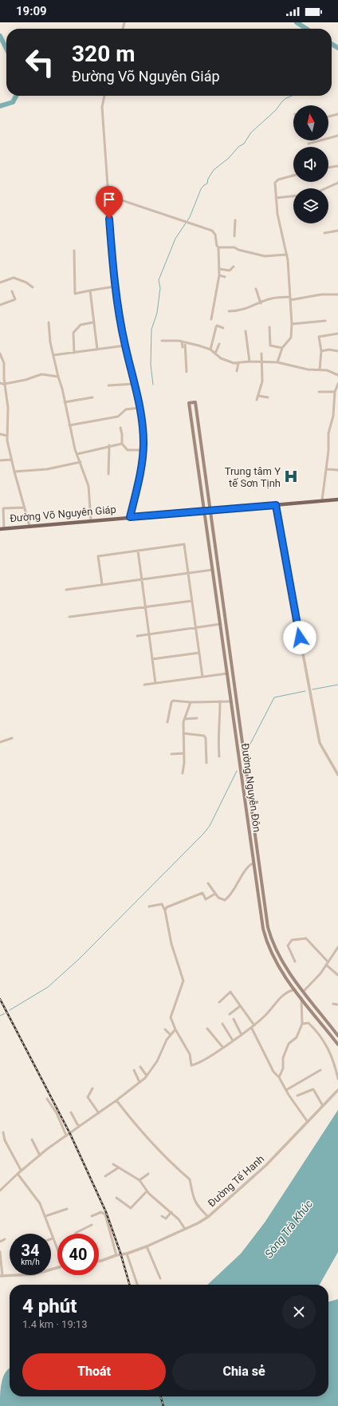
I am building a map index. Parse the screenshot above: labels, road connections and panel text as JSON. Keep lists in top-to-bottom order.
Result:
{
  "streets": {
    "main road": ["Đường Võ Nguyên Giáp", "Đường Nguyễn Đôn"],
    "street": ["Đường Tế Hanh"]
  },
  "crossings": [
    ["Đường Võ Nguyên Giáp", "Đường Nguyễn Đôn"]
  ],
  "water": ["Sông Trà Khúc"],
  "places": {
    "hospital": ["Trung tâm Y tế Sơn Tịnh"]
  },
  "north": "top",
  "page": {
    "status": "19:09",
    "turn": ["320 m", "Đường Võ Nguyên Giáp"],
    "speed": "34 km/h",
    "limit": "40",
    "heading": ["4 phút", "1.4 km · 19:13"],
    "buttons": ["Thoát", "Chia sẻ"]
  }
}
